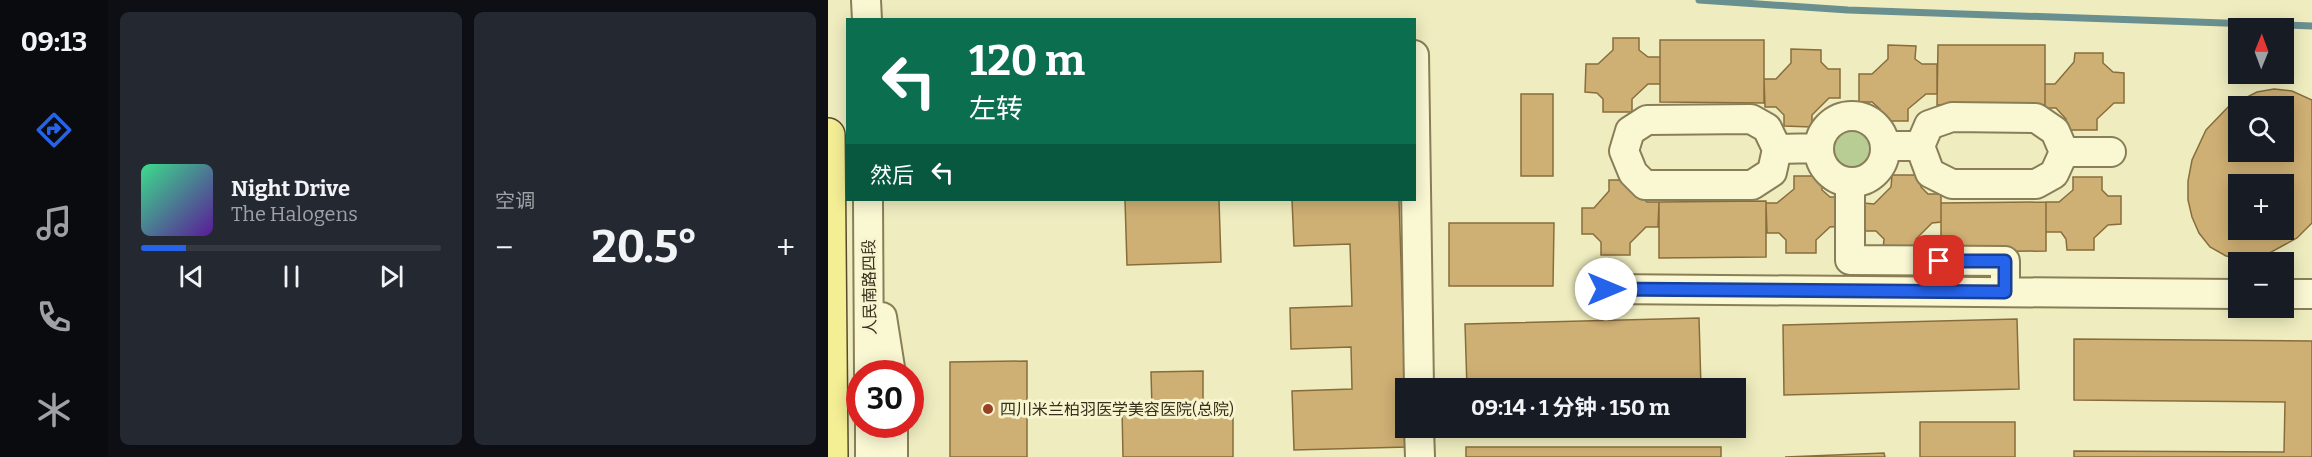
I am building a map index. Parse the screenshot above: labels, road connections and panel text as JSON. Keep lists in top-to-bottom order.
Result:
{
  "streets": {
    "street": ["人民南路四段"]
  },
  "places": ["四川米兰柏羽医学美容医院(总院)"],
  "north": "top",
  "page": {
    "tabs": "09:13",
    "tile": "空调",
    "map_buttons": ["+", "−"],
    "turn": ["120 m", "左转"],
    "then": "然后",
    "song": ["Night Drive", "The Halogens"],
    "heat": ["−", "20.5°", "+"],
    "limit": "30",
    "trip": "09:14 · 1 分钟 · 150 m"
  }
}
